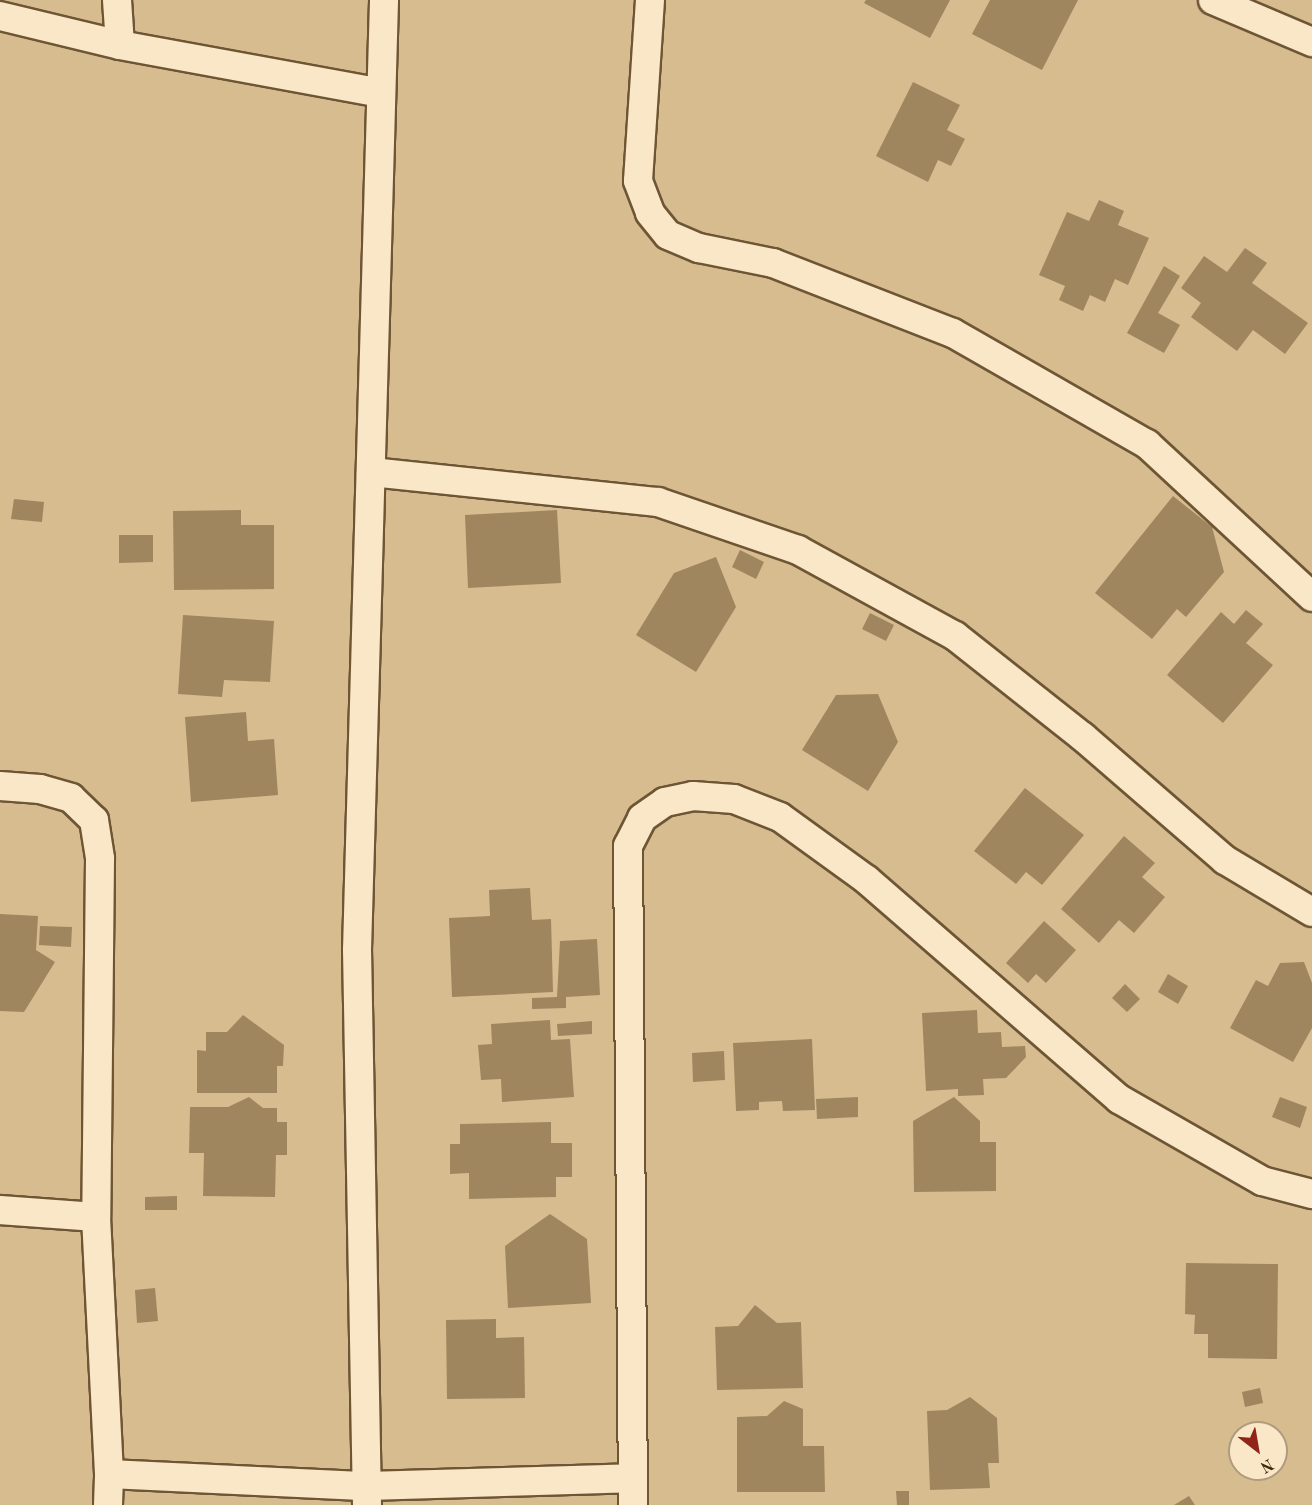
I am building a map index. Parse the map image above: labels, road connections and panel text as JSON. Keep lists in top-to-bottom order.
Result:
{
  "north": "bottom right"
}
